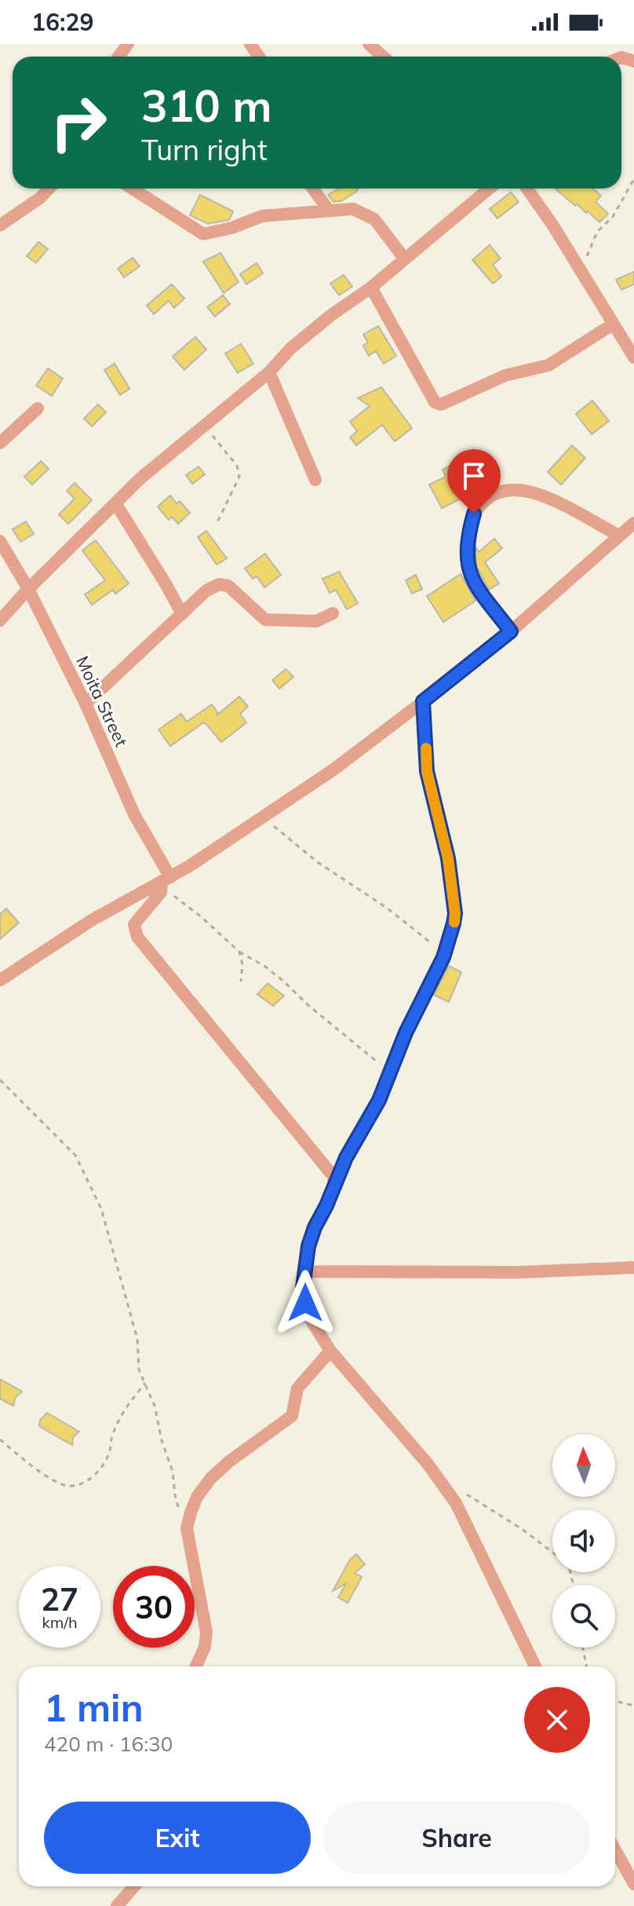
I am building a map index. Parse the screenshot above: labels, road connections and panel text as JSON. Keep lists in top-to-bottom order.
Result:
{
  "streets": {
    "street": ["Moita Street"]
  },
  "north": "top",
  "page": {
    "status": "16:29",
    "turn": ["310 m", "Turn right"],
    "speed": "27 km/h",
    "limit": "30",
    "heading": ["1 min", "420 m · 16:30"],
    "buttons": ["Exit", "Share"]
  }
}
